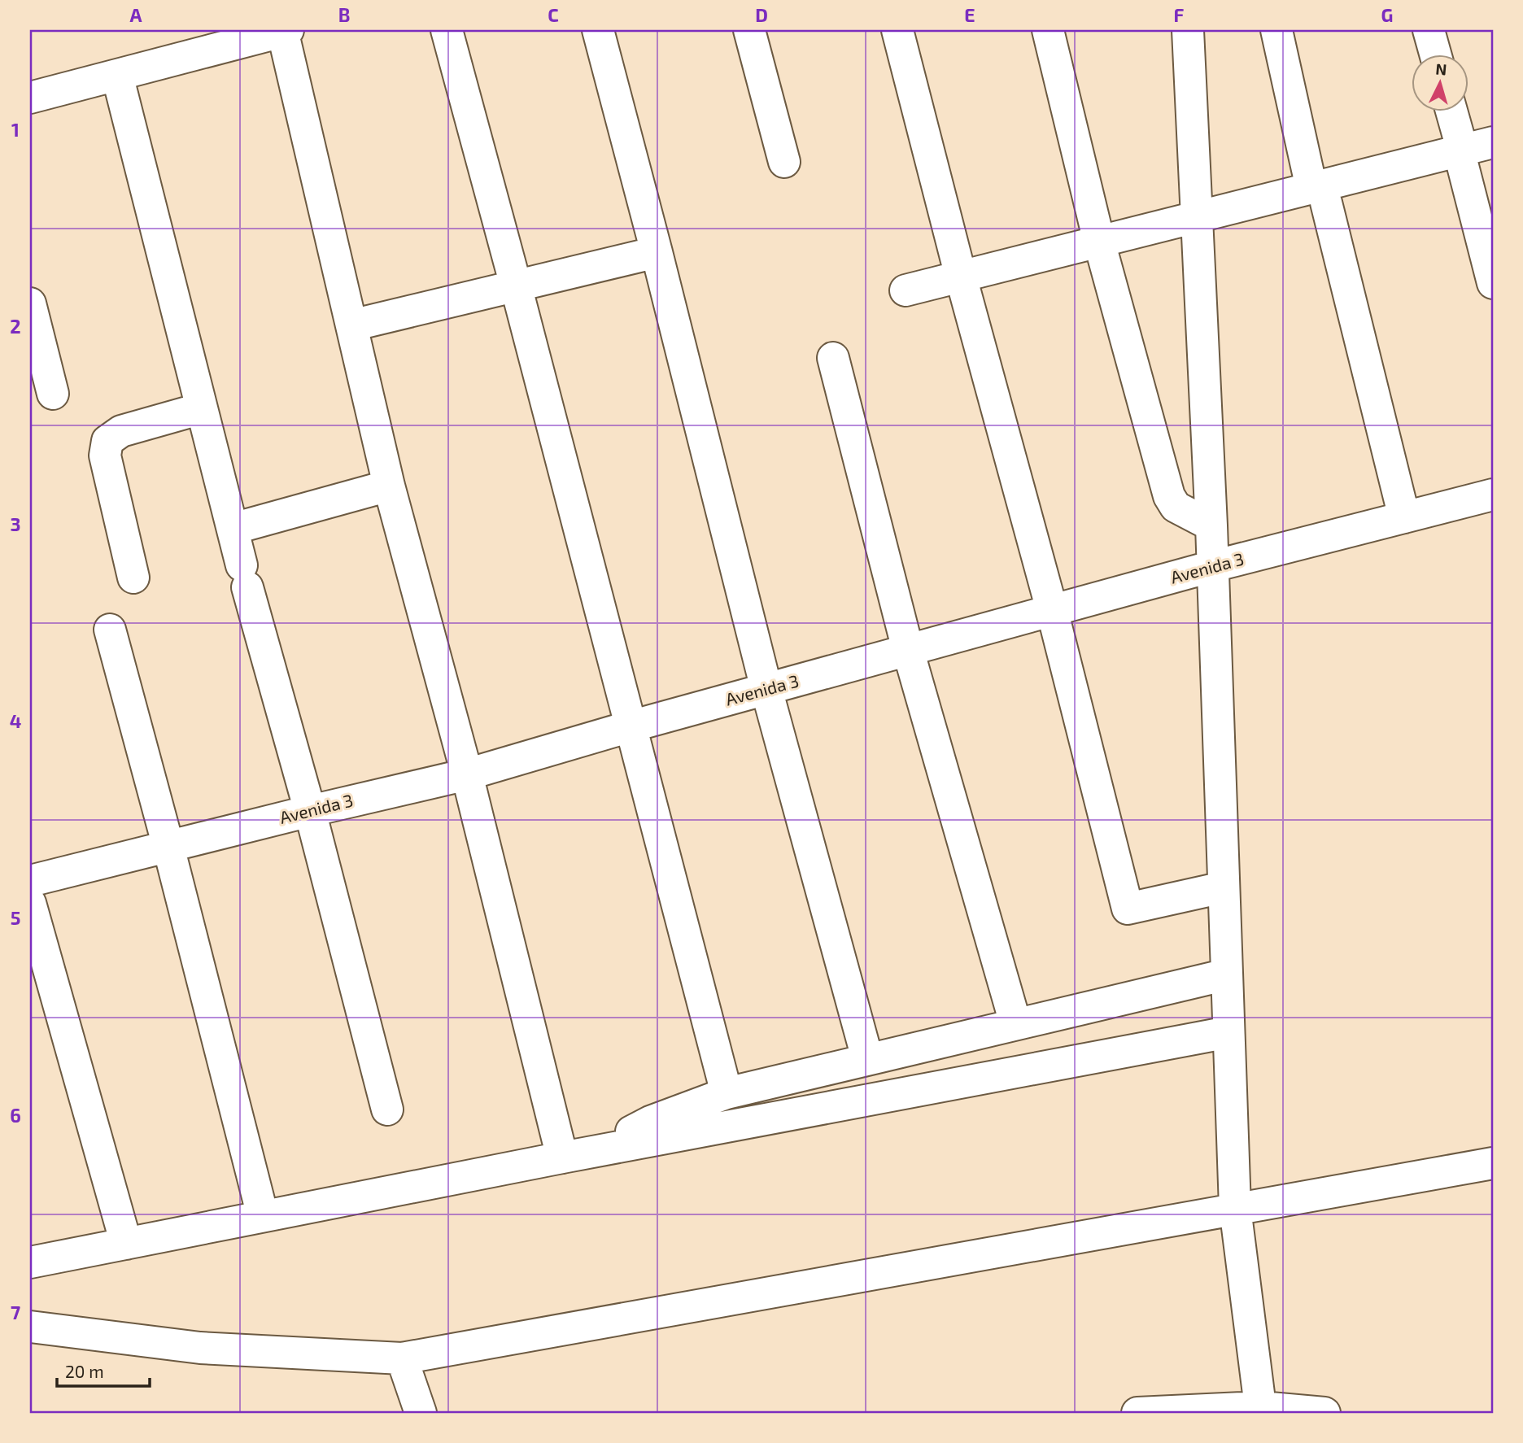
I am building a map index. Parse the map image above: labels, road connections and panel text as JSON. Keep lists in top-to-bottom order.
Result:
{
  "streets": {
    "street": ["Avenida 3"]
  },
  "scale_bar": "20 m",
  "north": "top",
  "grid": {
    "columns": [
      "A",
      "B",
      "C",
      "D",
      "E",
      "F",
      "G"
    ],
    "rows": [
      "1",
      "2",
      "3",
      "4",
      "5",
      "6",
      "7"
    ]
  }
}
